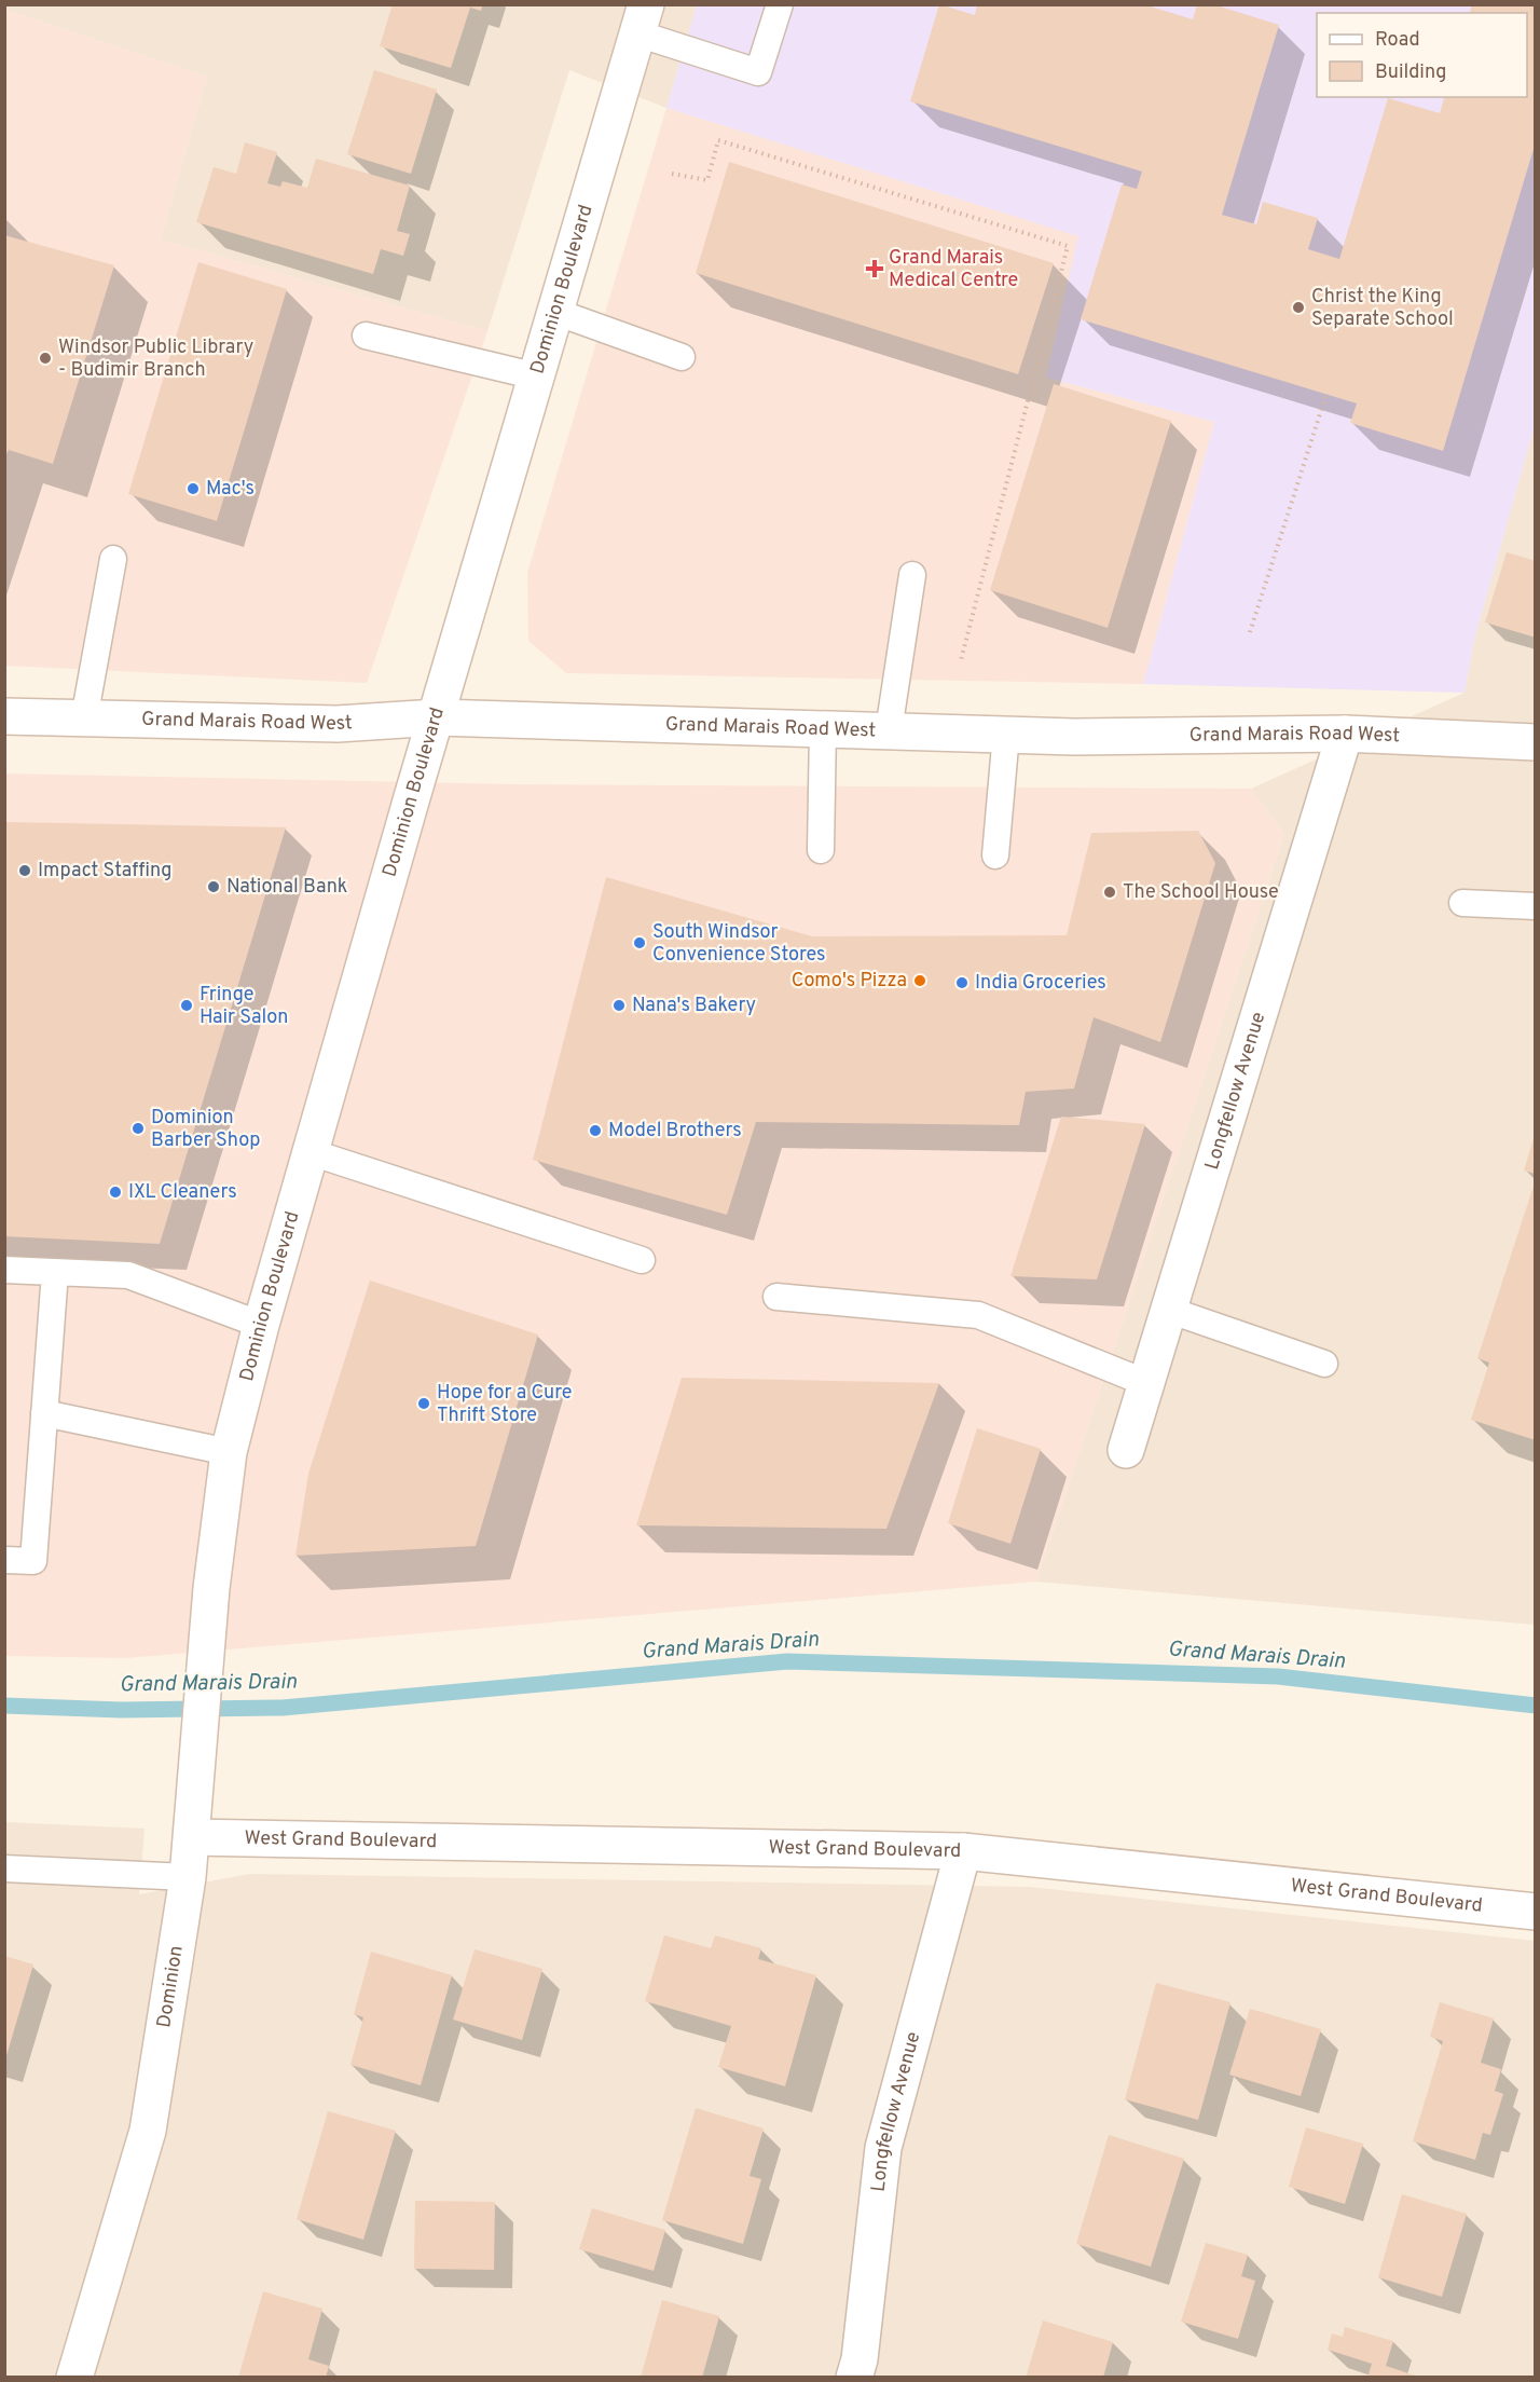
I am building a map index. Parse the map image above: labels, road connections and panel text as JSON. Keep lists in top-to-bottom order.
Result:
{
  "streets": {
    "street": [
      "Dominion Boulevard",
      "Grand Marais Road West",
      "Longfellow Avenue",
      "West Grand Boulevard",
      "Dominion"
    ]
  },
  "crossings": [
    ["Dominion Boulevard", "Grand Marais Road West"],
    ["Dominion Boulevard", "Dominion"],
    ["Grand Marais Road West", "Longfellow Avenue"],
    ["Longfellow Avenue", "West Grand Boulevard"],
    ["West Grand Boulevard", "Dominion"]
  ],
  "water": ["Grand Marais Drain"],
  "places": {
    "health": ["Grand Marais Medical Centre"],
    "other": [
      "Christ the King Separate School",
      "Windsor Public Library - Budimir Branch",
      "Mac's",
      "Impact Staffing",
      "National Bank",
      "The School House",
      "South Windsor Convenience Stores",
      "Como's Pizza",
      "India Groceries",
      "Fringe Hair Salon",
      "Nana's Bakery",
      "Dominion Barber Shop",
      "Model Brothers",
      "IXL Cleaners",
      "Hope for a Cure Thrift Store"
    ]
  },
  "legend": ["Road", "Building"]
}
